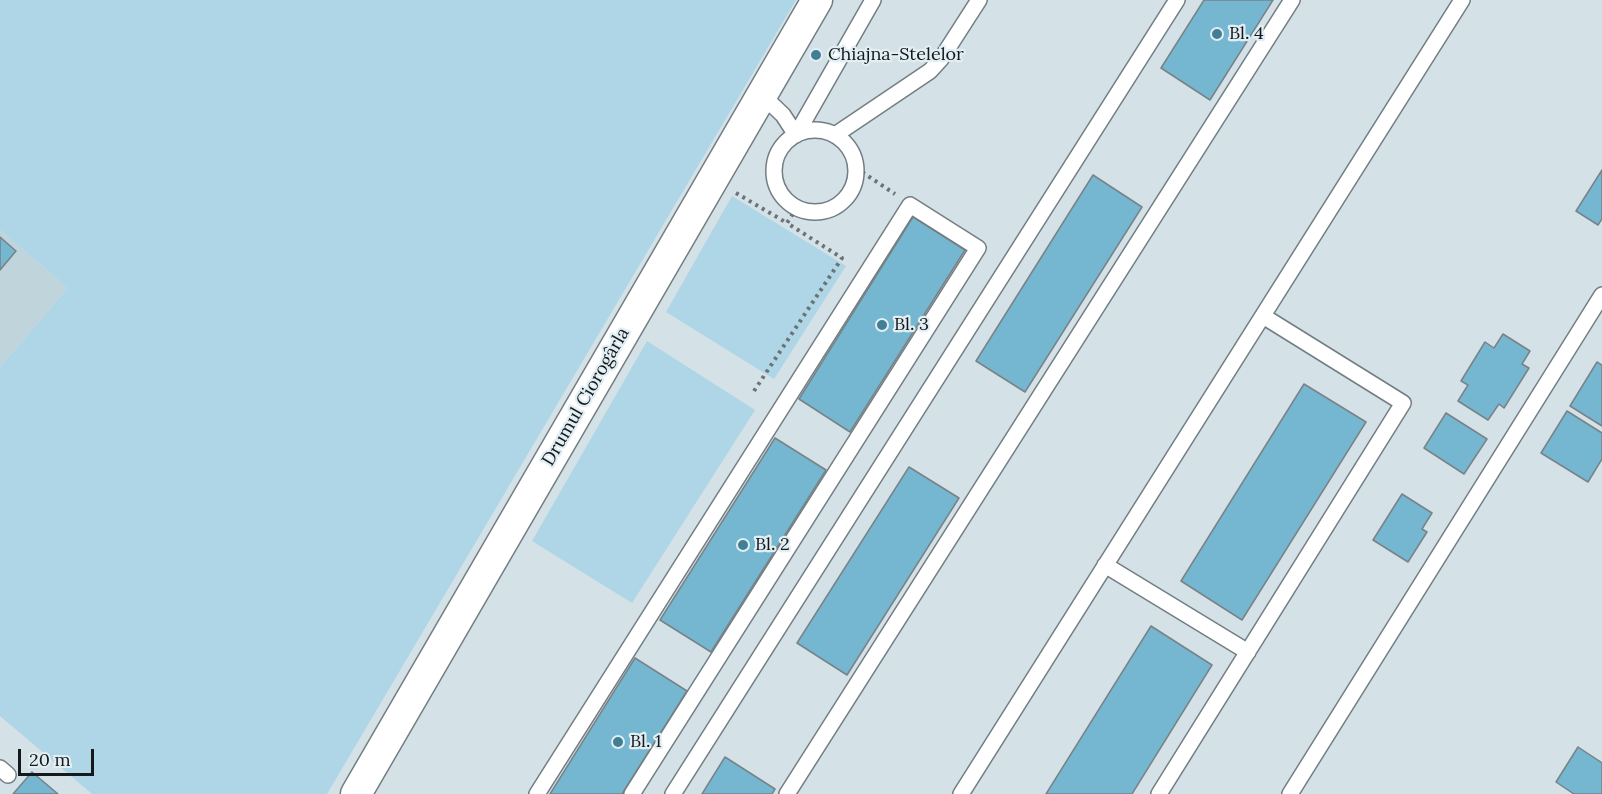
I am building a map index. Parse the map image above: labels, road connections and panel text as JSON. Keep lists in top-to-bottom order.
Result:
{
  "streets": {
    "street": ["Drumul Ciorogârla"]
  },
  "places": [
    "Bl. 4",
    "Chiajna-Stelelor",
    "Bl. 3",
    "Bl. 2",
    "Bl. 1"
  ],
  "scale_bar": "20 m"
}
